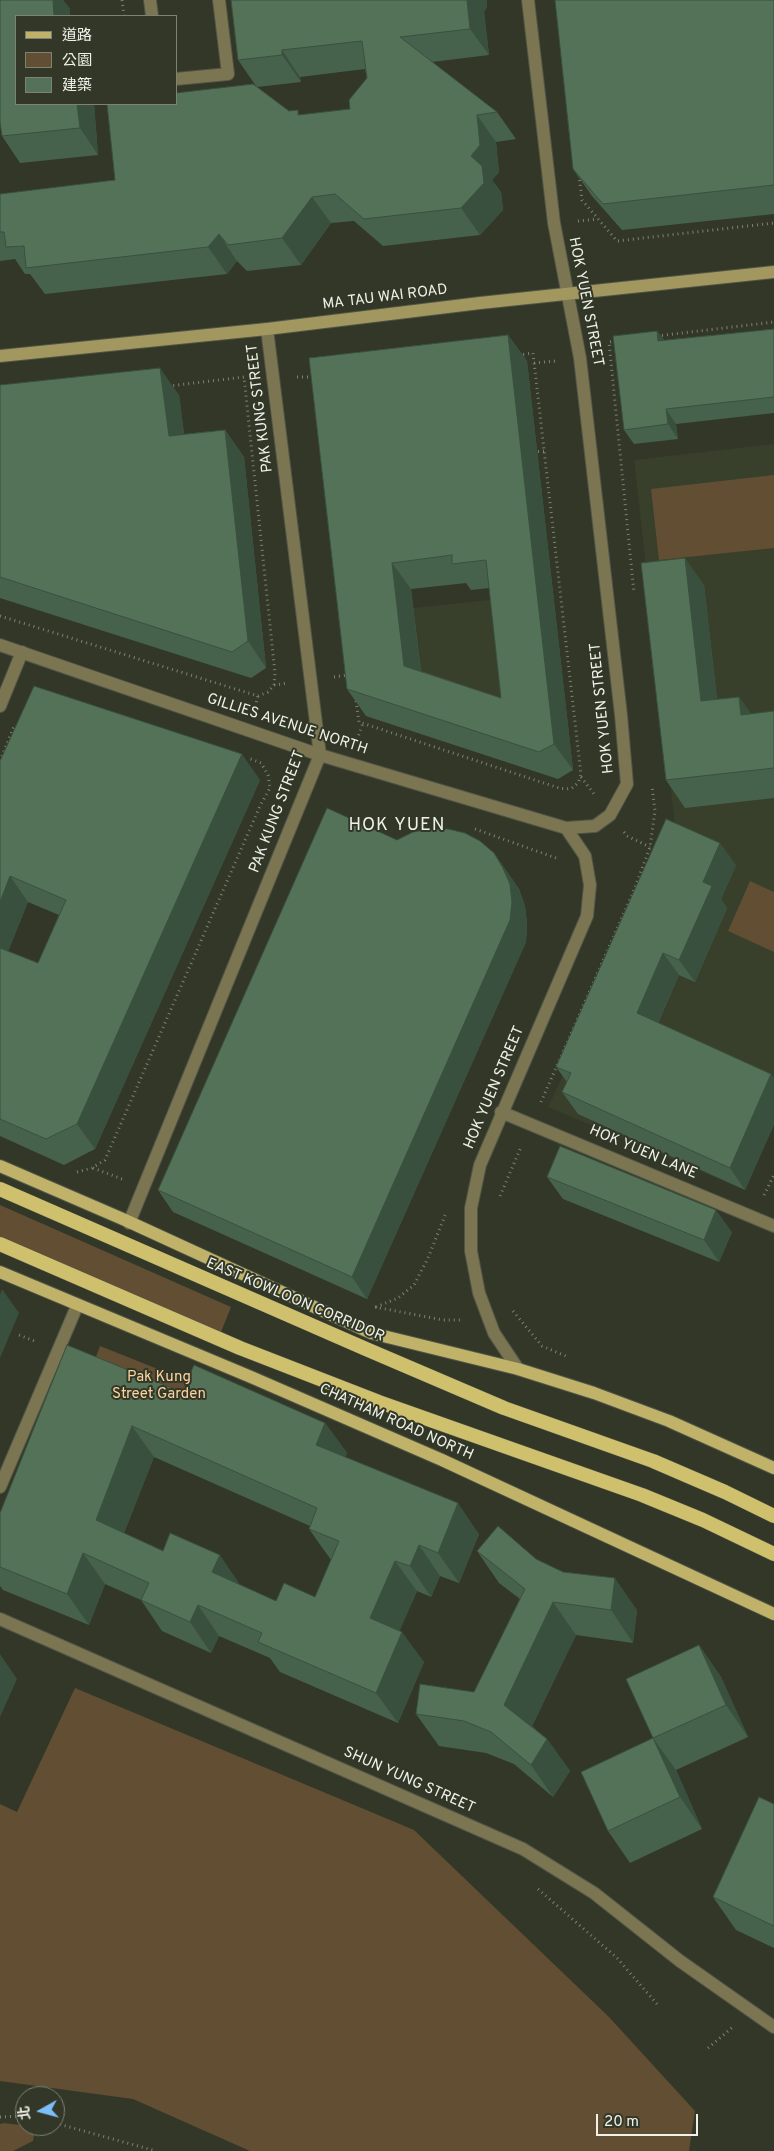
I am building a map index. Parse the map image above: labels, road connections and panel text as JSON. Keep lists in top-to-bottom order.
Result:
{
  "streets": {
    "highway": ["EAST KOWLOON CORRIDOR"],
    "main road": ["MA TAU WAI ROAD", "CHATHAM ROAD NORTH"],
    "street": [
      "HOK YUEN STREET",
      "PAK KUNG STREET",
      "GILLIES AVENUE NORTH",
      "HOK YUEN LANE",
      "SHUN YUNG STREET"
    ]
  },
  "crossings": [
    ["MA TAU WAI ROAD", "HOK YUEN STREET"],
    ["MA TAU WAI ROAD", "PAK KUNG STREET"],
    ["HOK YUEN STREET", "GILLIES AVENUE NORTH"],
    ["HOK YUEN STREET", "HOK YUEN LANE"],
    ["PAK KUNG STREET", "GILLIES AVENUE NORTH"]
  ],
  "districts": ["HOK YUEN"],
  "parks": ["Pak Kung Street Garden"],
  "legend": ["道路", "公園", "建築"],
  "scale_bar": "20 m",
  "north": "left"
}
